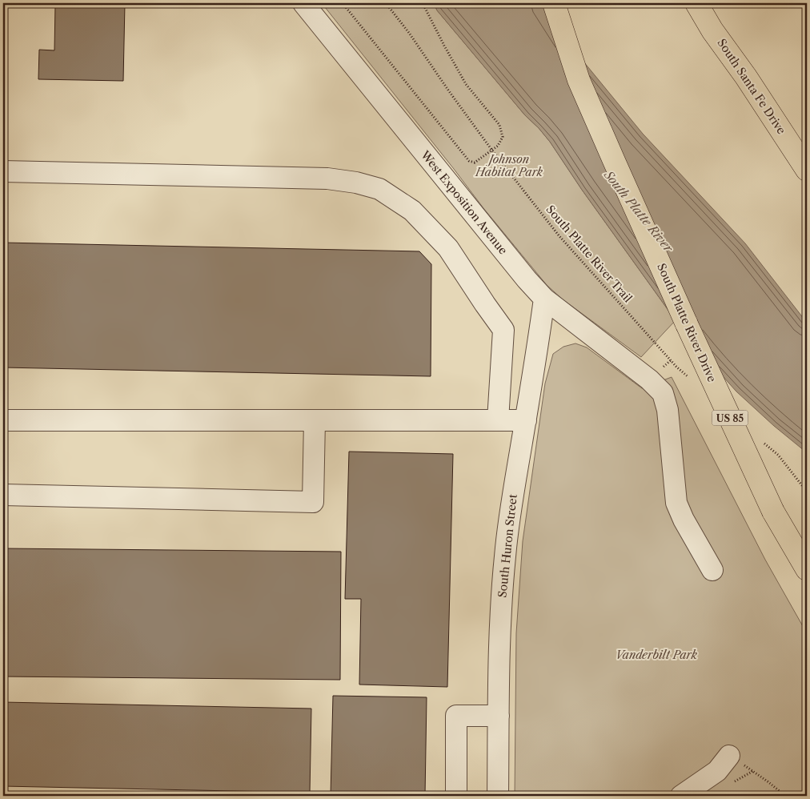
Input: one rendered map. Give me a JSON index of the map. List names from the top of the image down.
{
  "streets": {
    "main road": ["South Santa Fe Drive", "South Platte River Drive", "US 85"],
    "street": ["West Exposition Avenue", "South Huron Street"],
    "path": ["South Platte River Trail"]
  },
  "crossings": [
    ["West Exposition Avenue", "South Huron Street"]
  ],
  "water": ["South Platte River"],
  "parks": ["Johnson Habitat Park", "Vanderbilt Park"]
}
